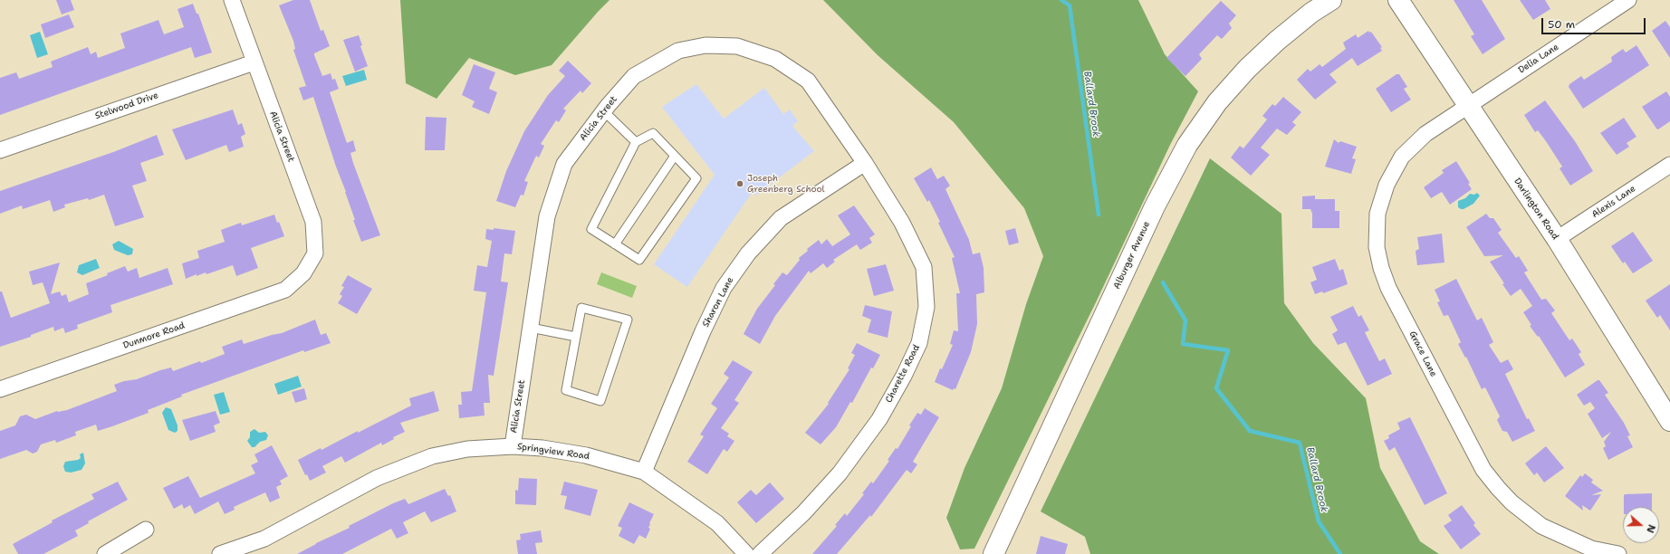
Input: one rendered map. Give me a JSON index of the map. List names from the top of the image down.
{
  "streets": {
    "street": [
      "Delia Lane",
      "Stelwood Drive",
      "Alicia Street",
      "Alexis Lane",
      "Darlington Road",
      "Alburger Avenue",
      "Sharon Lane",
      "Dunmore Road",
      "Grace Lane",
      "Charette Road",
      "Springview Road"
    ]
  },
  "crossings": [
    ["Delia Lane", "Darlington Road"],
    ["Delia Lane", "Grace Lane"],
    ["Stelwood Drive", "Alicia Street"],
    ["Alicia Street", "Sharon Lane"],
    ["Alicia Street", "Dunmore Road"],
    ["Alicia Street", "Charette Road"],
    ["Alicia Street", "Springview Road"],
    ["Alexis Lane", "Darlington Road"],
    ["Darlington Road", "Grace Lane"],
    ["Sharon Lane", "Charette Road"],
    ["Sharon Lane", "Springview Road"]
  ],
  "water": ["Ballard Brook"],
  "places": ["Joseph Greenberg School"],
  "scale_bar": "50 m",
  "north": "right"
}
